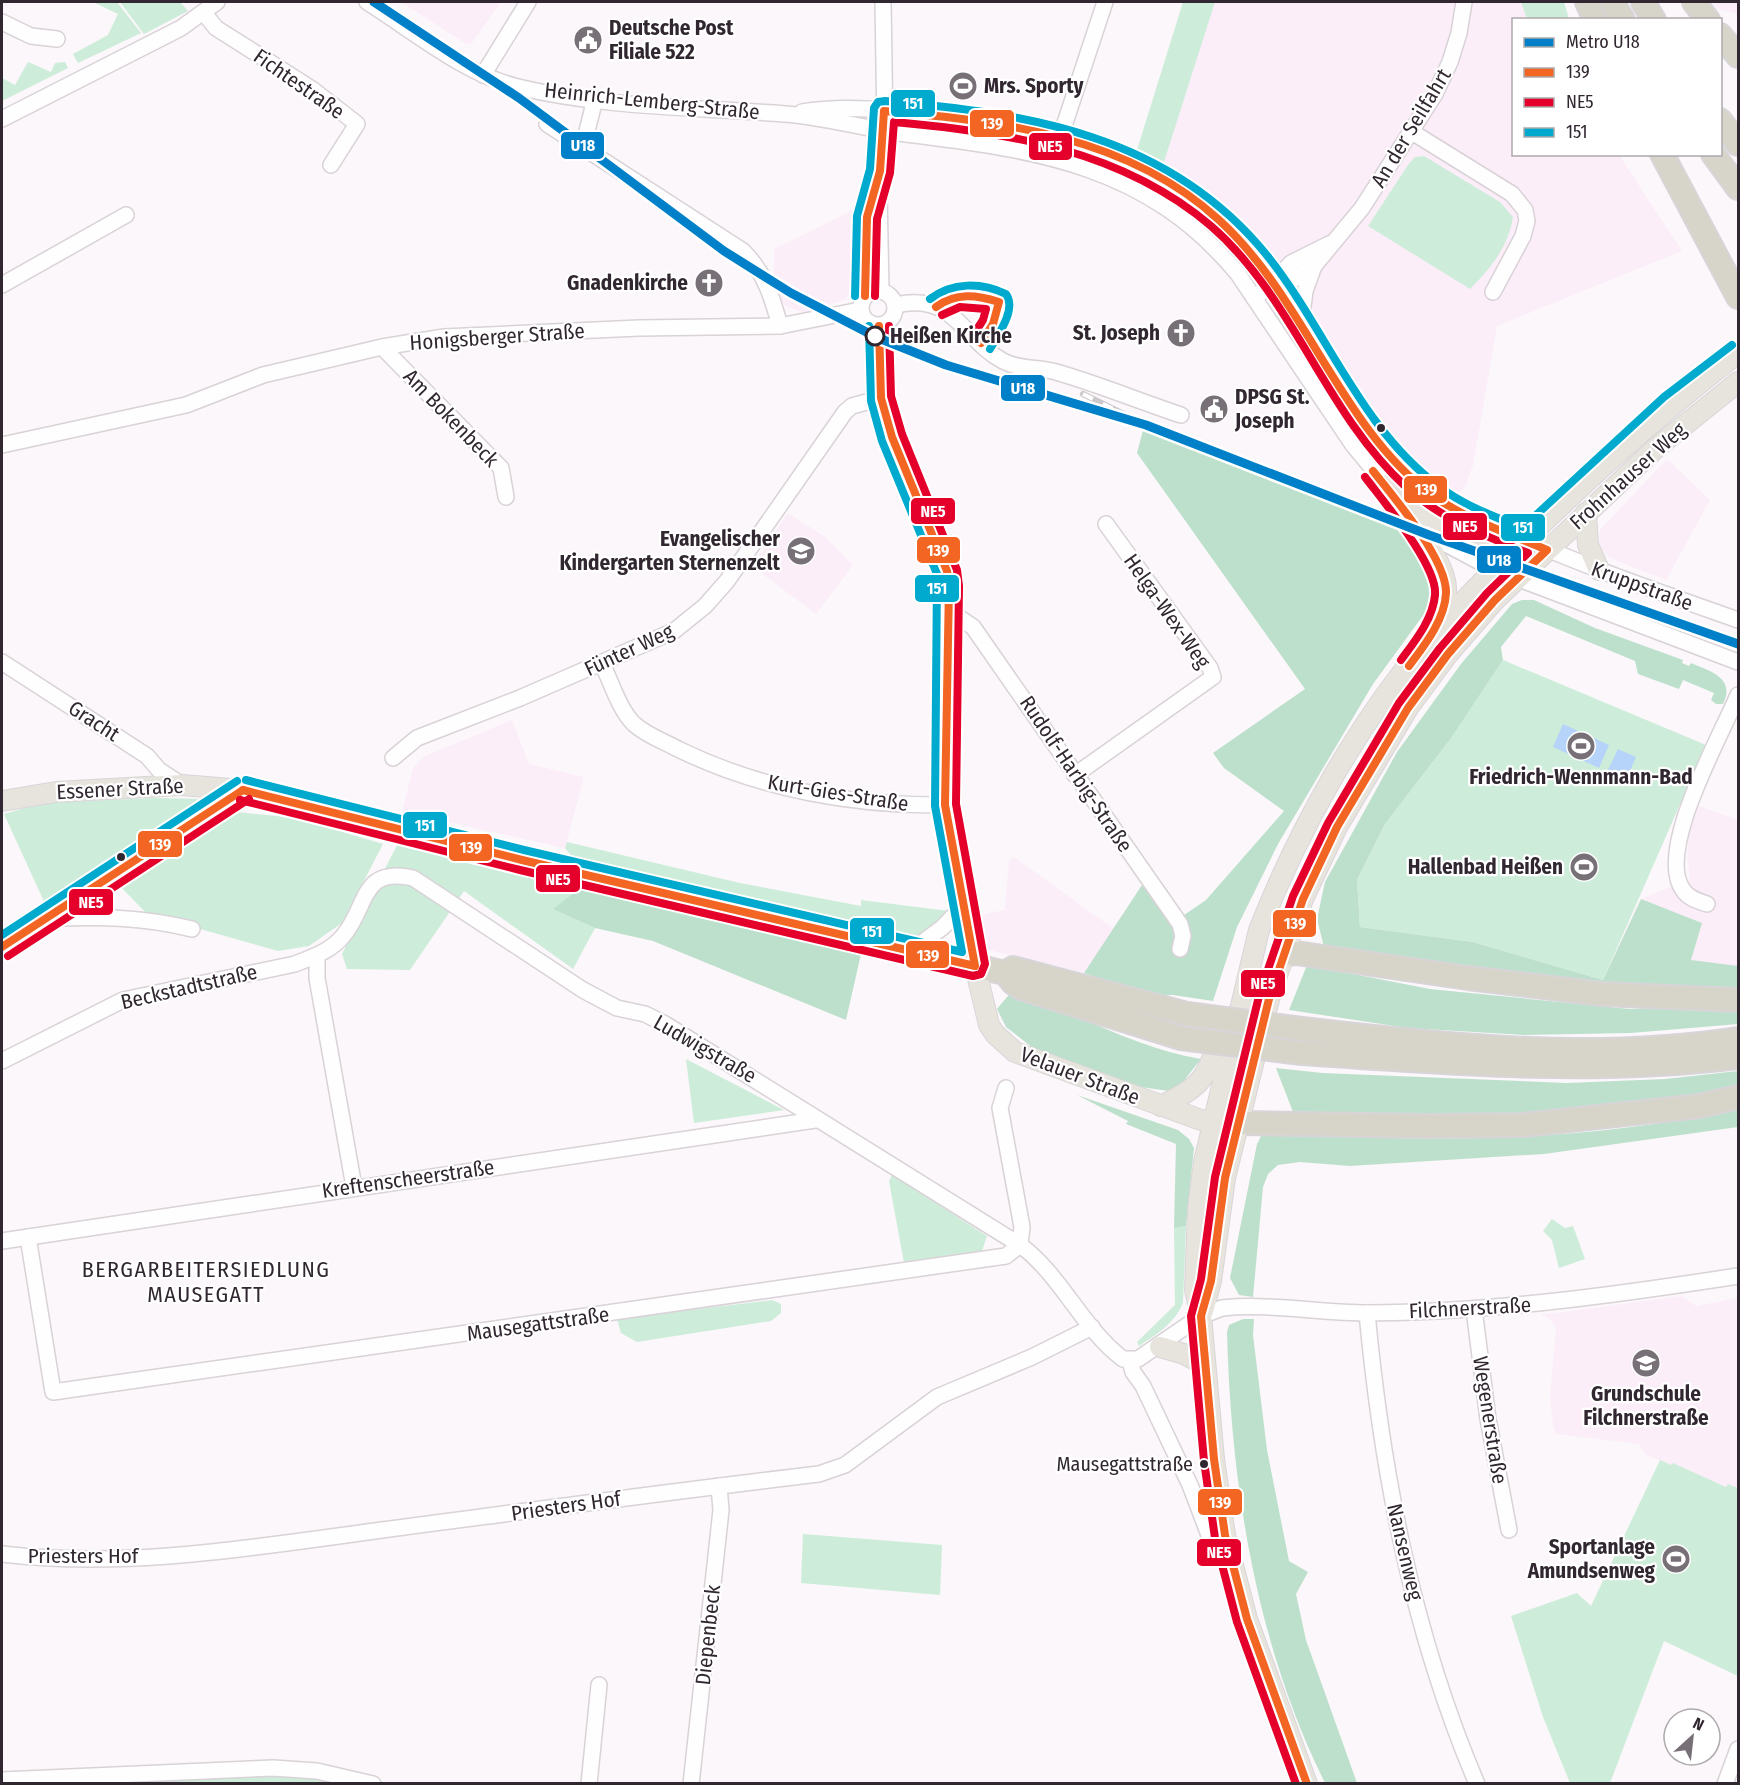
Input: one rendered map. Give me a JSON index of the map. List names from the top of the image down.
{
  "streets": {
    "main road": ["Frohnhauser Weg", "Essener Straße", "Velauer Straße"],
    "street": [
      "Fichtestraße",
      "Heinrich-Lemberg-Straße",
      "An der Seilfahrt",
      "Honigsberger Straße",
      "Am Bokenbeck",
      "Kruppstraße",
      "Helga-Wex-Weg",
      "Fünter Weg",
      "Gracht",
      "Rudolf-Harbig-Straße",
      "Kurt-Gies-Straße",
      "Beckstadtstraße",
      "Ludwigstraße",
      "Kreftenscheerstraße",
      "Filchnerstraße",
      "Mausegattstraße",
      "Wegenerstraße",
      "Priesters Hof",
      "Nansenweg",
      "Diepenbeck"
    ]
  },
  "crossings": [
    ["Heinrich-Lemberg-Straße", "An der Seilfahrt"],
    ["Heinrich-Lemberg-Straße", "Frohnhauser Weg"],
    ["Heinrich-Lemberg-Straße", "Kruppstraße"],
    ["Honigsberger Straße", "Am Bokenbeck"],
    ["Frohnhauser Weg", "Kruppstraße"],
    ["Frohnhauser Weg", "Velauer Straße"],
    ["Frohnhauser Weg", "Filchnerstraße"],
    ["Helga-Wex-Weg", "Rudolf-Harbig-Straße"],
    ["Fünter Weg", "Kurt-Gies-Straße"],
    ["Gracht", "Essener Straße"],
    ["Essener Straße", "Velauer Straße"],
    ["Beckstadtstraße", "Ludwigstraße"],
    ["Ludwigstraße", "Velauer Straße"],
    ["Ludwigstraße", "Kreftenscheerstraße"],
    ["Ludwigstraße", "Mausegattstraße"],
    ["Velauer Straße", "Mausegattstraße"],
    ["Kreftenscheerstraße", "Mausegattstraße"],
    ["Filchnerstraße", "Wegenerstraße"],
    ["Filchnerstraße", "Nansenweg"],
    ["Priesters Hof", "Diepenbeck"]
  ],
  "districts": ["BERGARBEITERSIEDLUNG MAUSEGATT"],
  "places": {
    "public building": ["Deutsche Post Filiale 522", "DPSG St. Joseph"],
    "sports": [
      "Mrs. Sporty",
      "Friedrich-Wennmann-Bad",
      "Hallenbad Heißen",
      "Sportanlage Amundsenweg"
    ],
    "church": ["Gnadenkirche", "St. Joseph"],
    "other": ["Heißen Kirche", "Mausegattstraße"],
    "school or university": ["Evangelischer Kindergarten Sternenzelt", "Grundschule Filchnerstraße"]
  },
  "lines": [
    "metro line U18",
    "transit line 151",
    "transit line 139",
    "transit line NE5"
  ],
  "legend": [
    "Metro U18",
    "139",
    "NE5",
    "151"
  ],
  "north": "top right"
}
